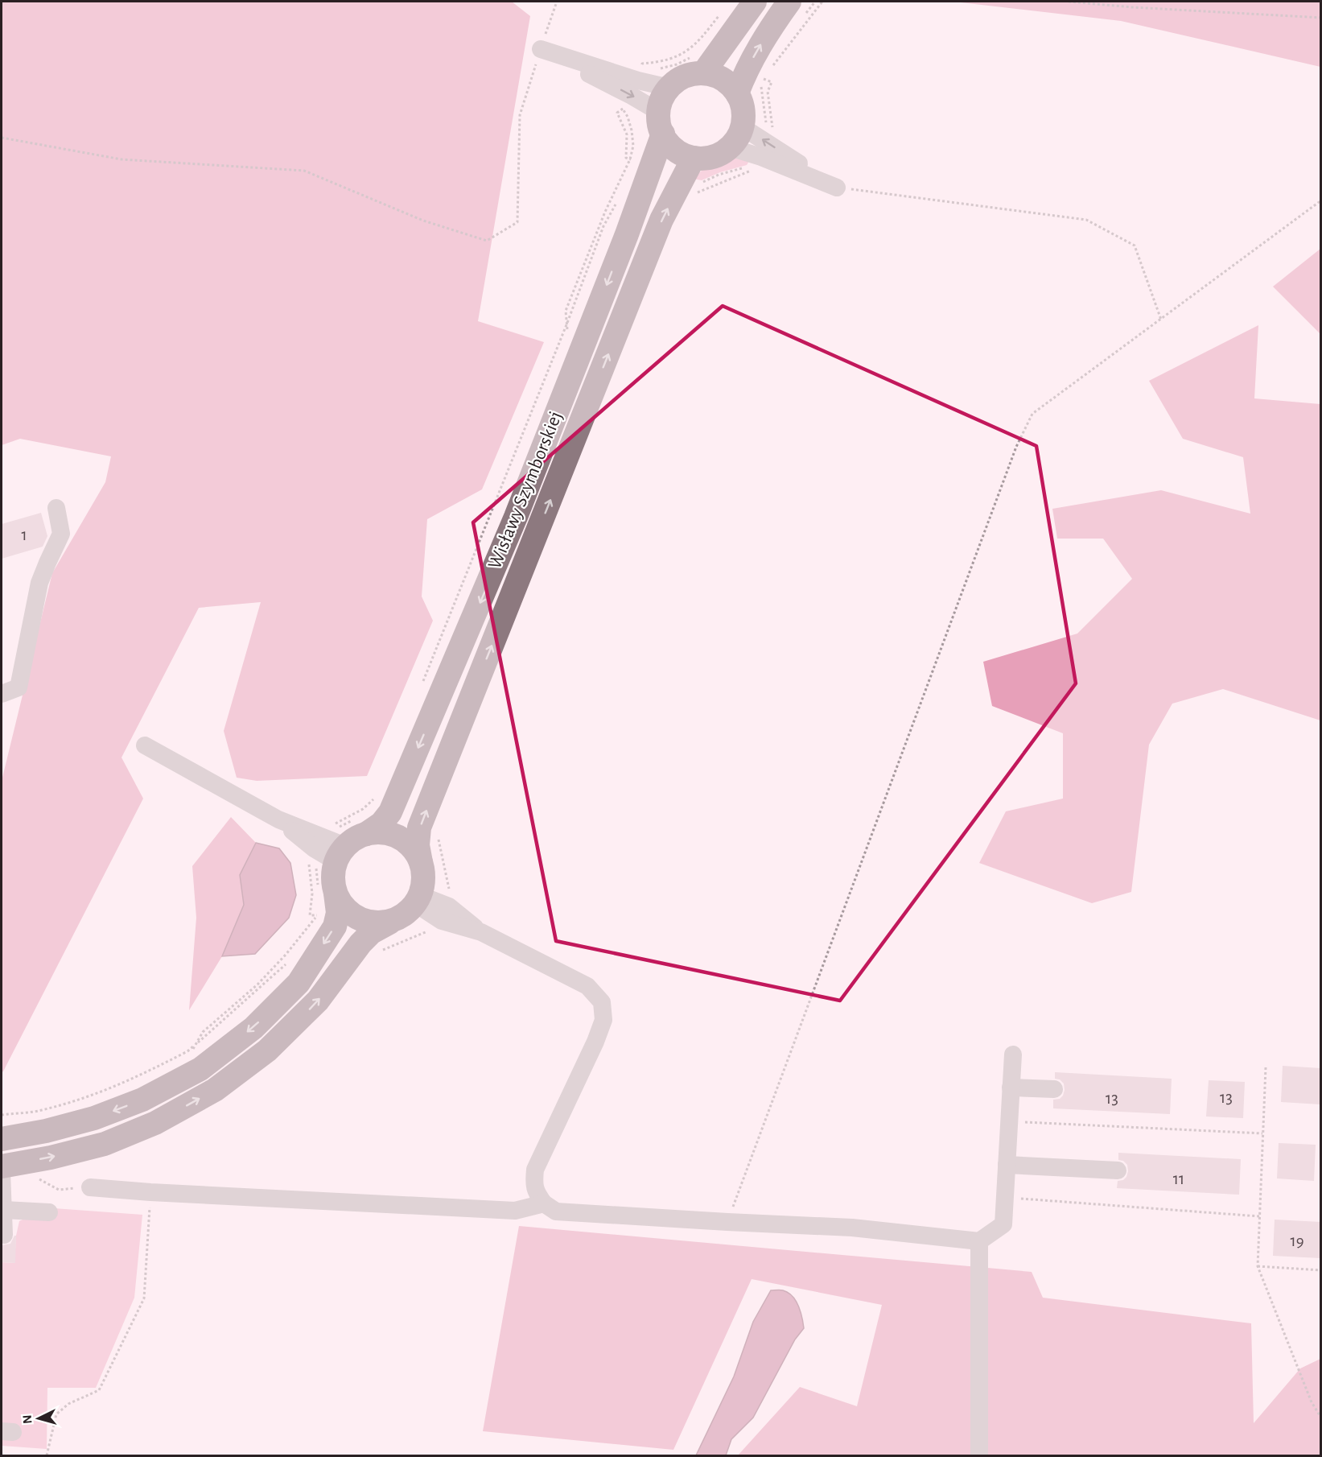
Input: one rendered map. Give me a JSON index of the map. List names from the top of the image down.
{
  "streets": {
    "main road": ["Wisławy Szymborskiej"]
  },
  "house_numbers": [
    "1",
    "13",
    "13",
    "11",
    "19"
  ],
  "north": "left"
}
